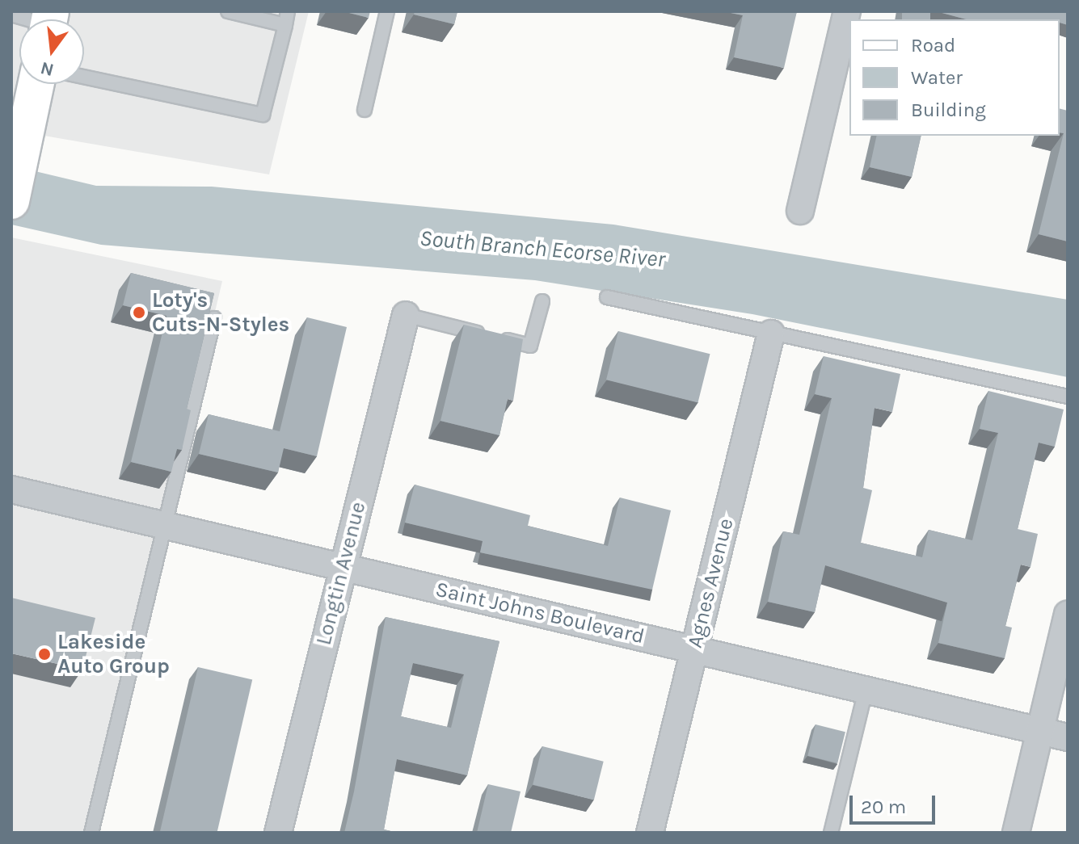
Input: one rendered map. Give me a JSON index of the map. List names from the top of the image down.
{
  "streets": {
    "street": ["Longtin Avenue", "Agnes Avenue", "Saint Johns Boulevard"]
  },
  "crossings": [
    ["Longtin Avenue", "Saint Johns Boulevard"],
    ["Agnes Avenue", "Saint Johns Boulevard"]
  ],
  "water": ["South Branch Ecorse River"],
  "places": ["Loty's Cuts-N-Styles", "Lakeside Auto Group"],
  "legend": ["Road", "Water", "Building"],
  "scale_bar": "20 m",
  "north": "bottom"
}
